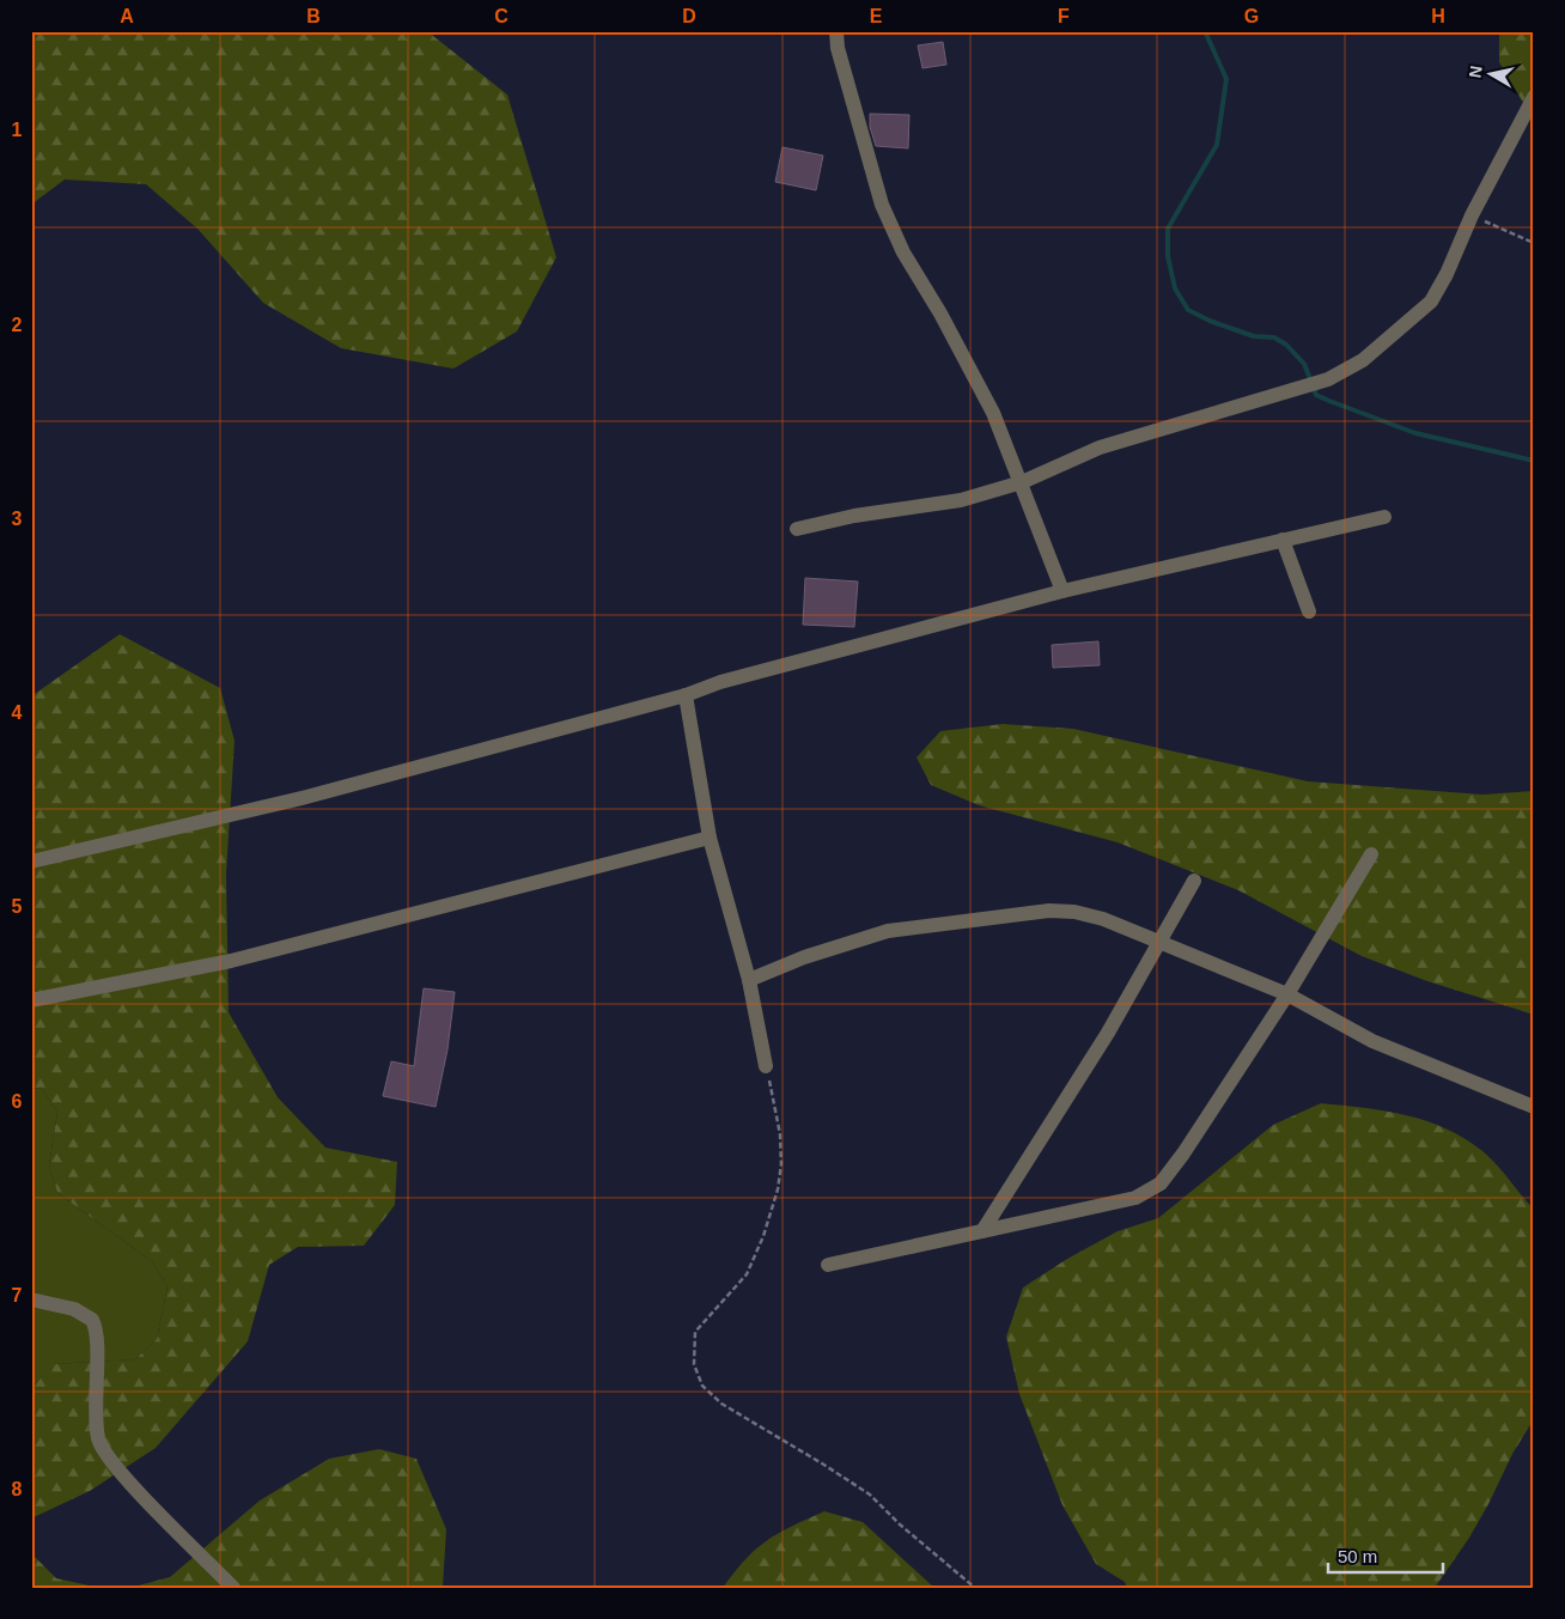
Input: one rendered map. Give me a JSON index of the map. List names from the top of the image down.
{
  "scale_bar": "50 m",
  "north": "left",
  "grid": {
    "columns": [
      "A",
      "B",
      "C",
      "D",
      "E",
      "F",
      "G",
      "H"
    ],
    "rows": [
      "1",
      "2",
      "3",
      "4",
      "5",
      "6",
      "7",
      "8"
    ]
  }
}
